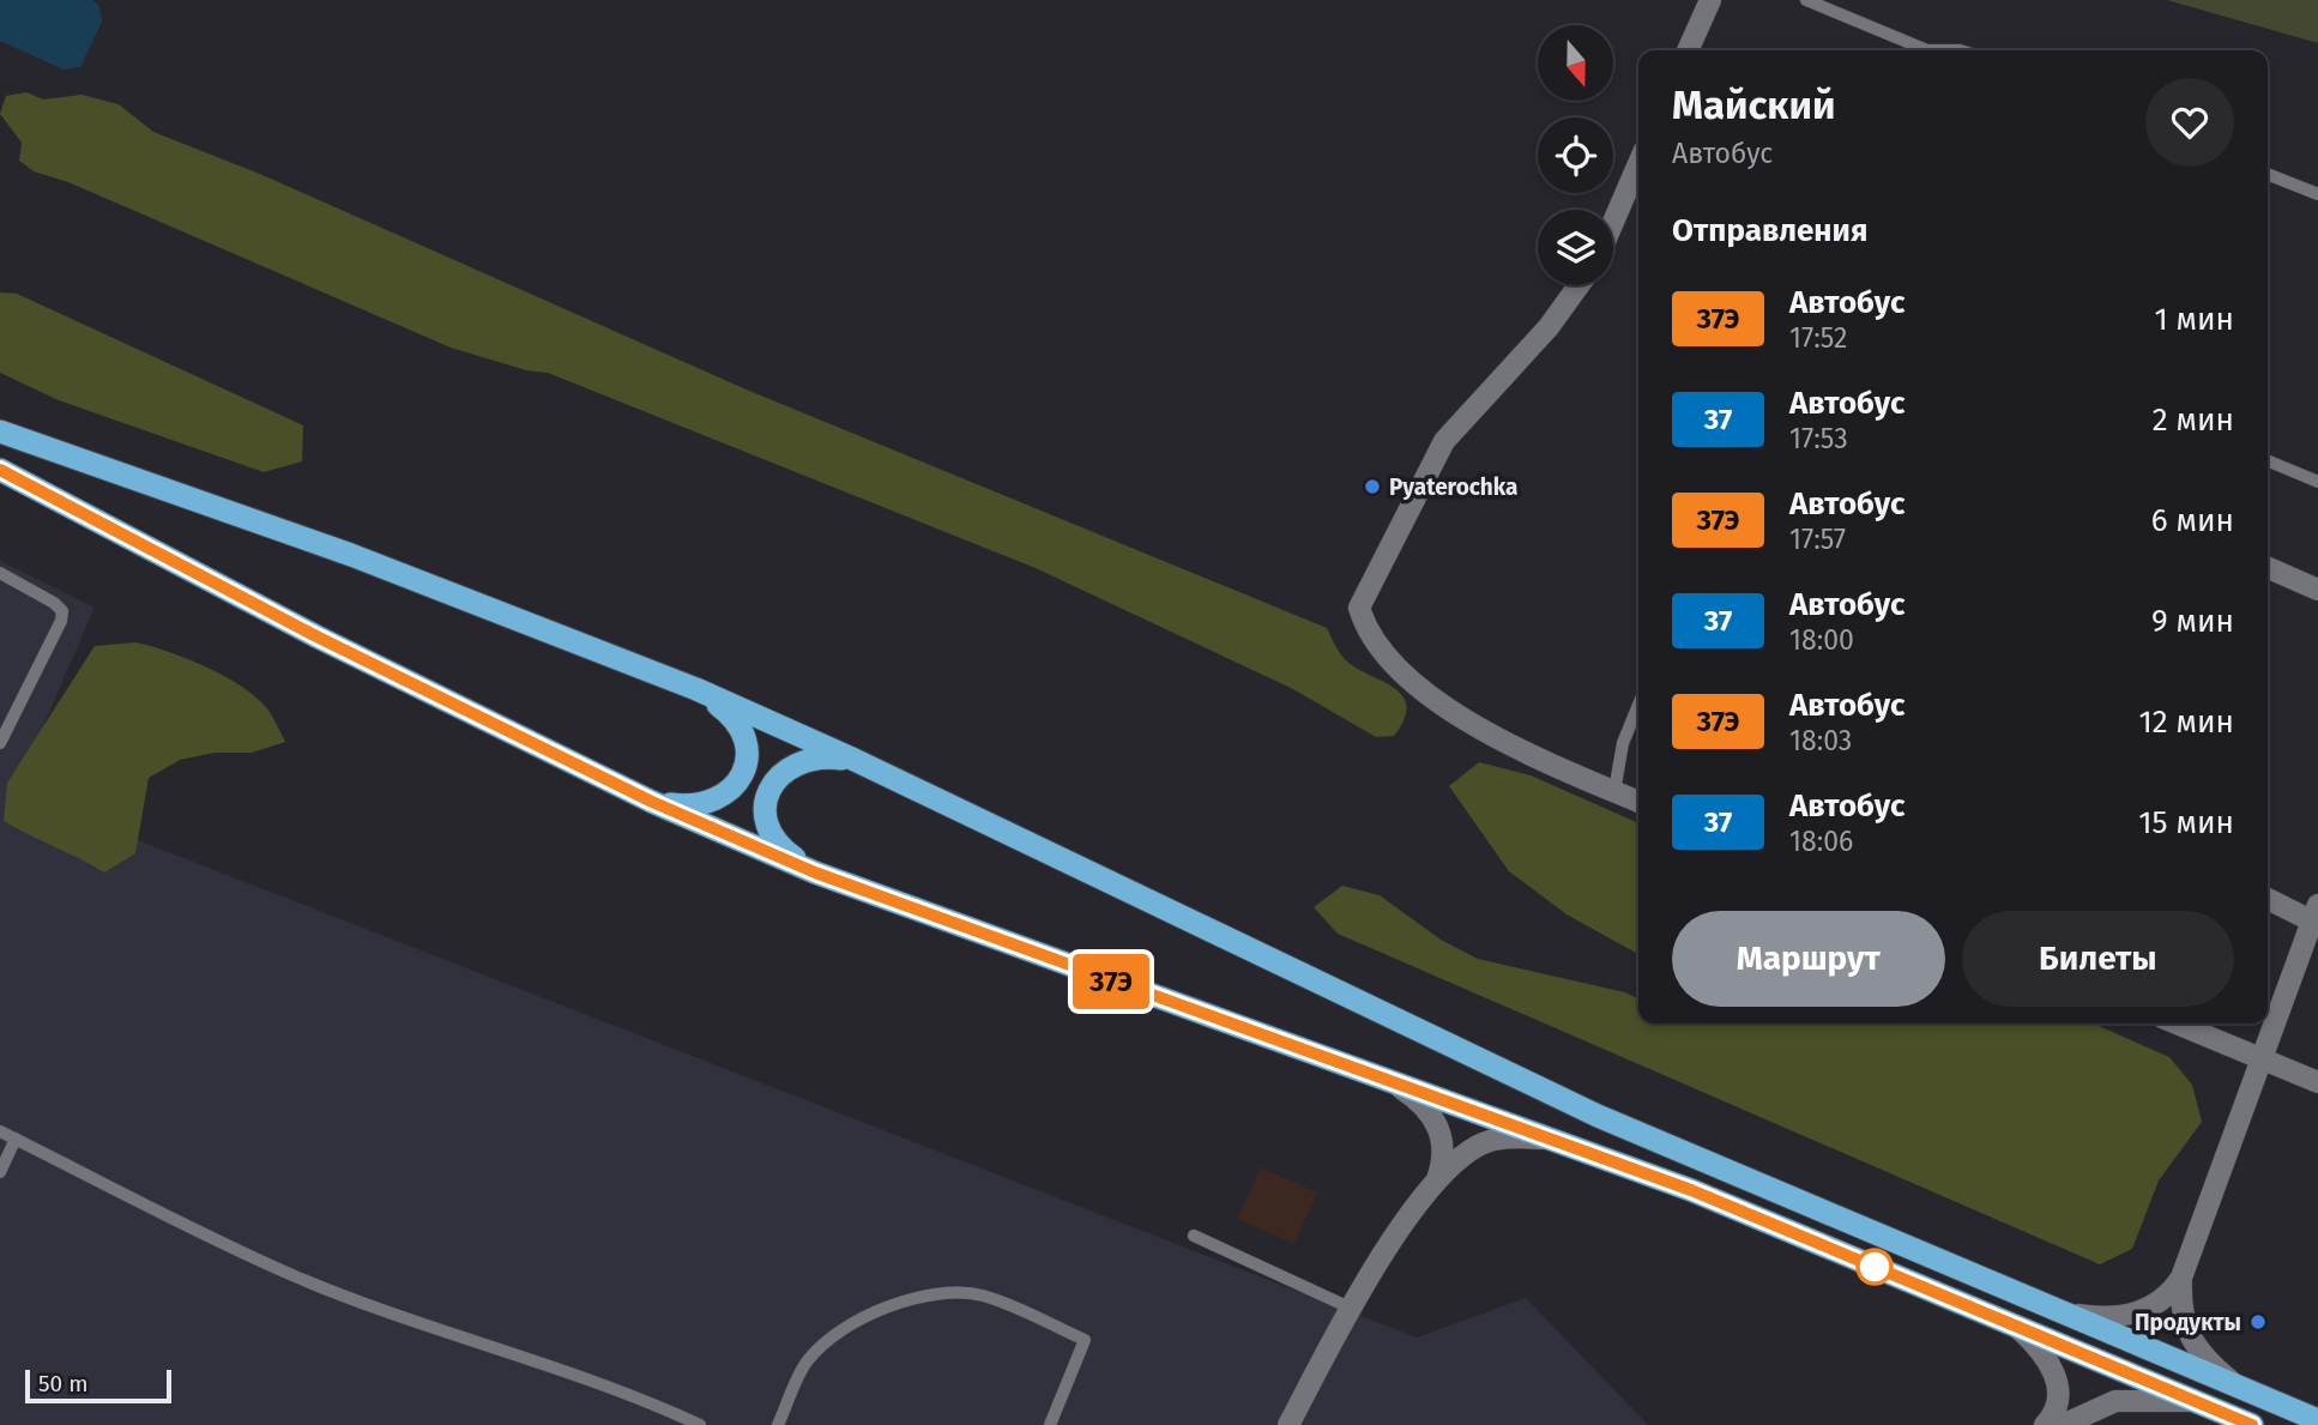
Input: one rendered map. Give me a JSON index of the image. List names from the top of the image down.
{
  "places": ["Pyaterochka", "Продукты"],
  "lines": ["bus line 37Э"],
  "scale_bar": "50 m",
  "north": "bottom",
  "page": {
    "on_map": "37Э",
    "heading": [
      ["Майский", "Автобус"],
      "Отправления"
    ],
    "list": [
      {
        "mark": "37Э",
        "name": "Автобус",
        "note": "17:52",
        "value": "1 мин"
      },
      {
        "mark": "37",
        "name": "Автобус",
        "note": "17:53",
        "value": "2 мин"
      },
      {
        "mark": "37Э",
        "name": "Автобус",
        "note": "17:57",
        "value": "6 мин"
      },
      {
        "mark": "37",
        "name": "Автобус",
        "note": "18:00",
        "value": "9 мин"
      },
      {
        "mark": "37Э",
        "name": "Автобус",
        "note": "18:03",
        "value": "12 мин"
      },
      {
        "mark": "37",
        "name": "Автобус",
        "note": "18:06",
        "value": "15 мин"
      }
    ],
    "buttons": ["Маршрут", "Билеты"],
    "scale": "50 m"
  }
}
